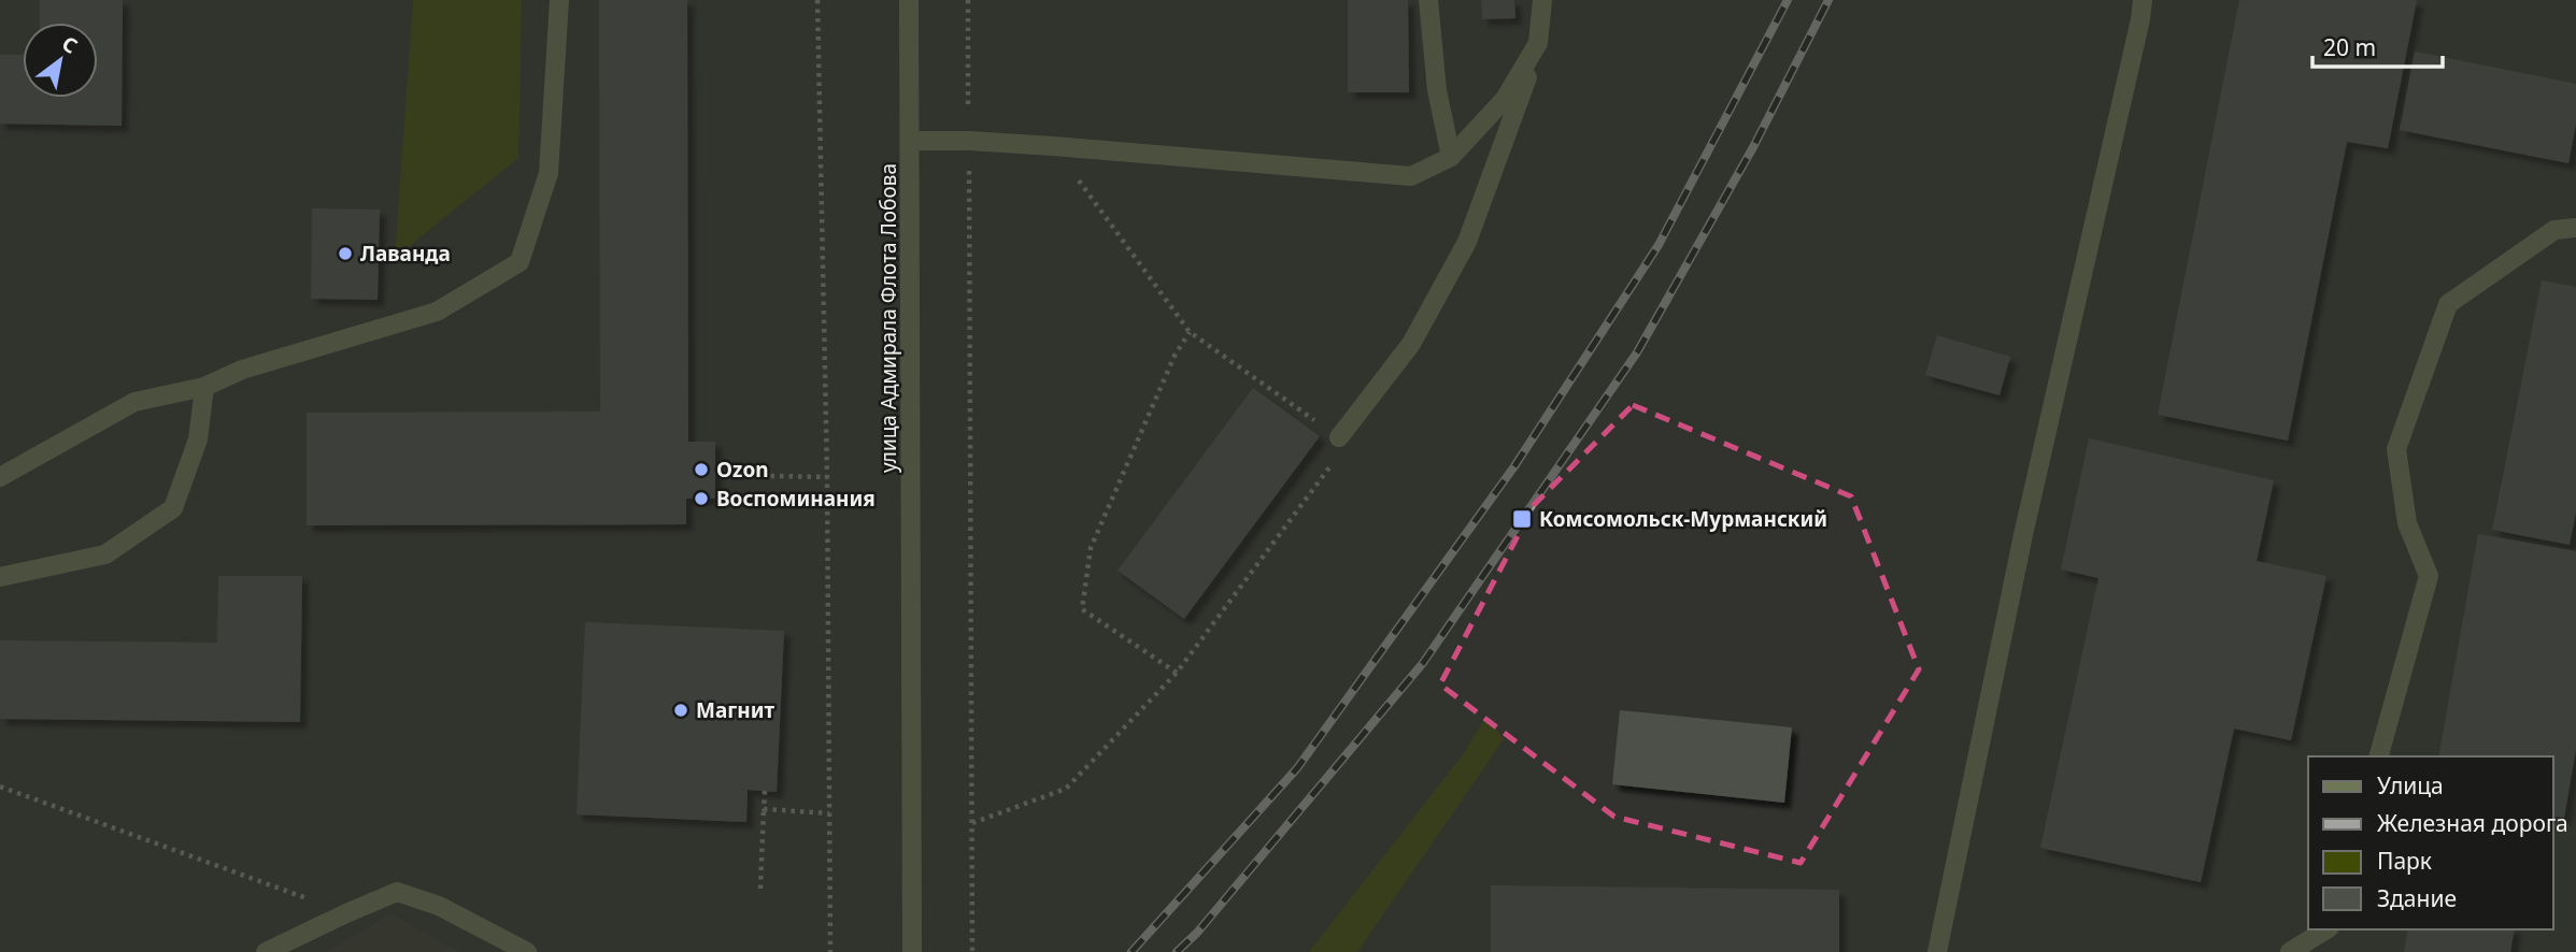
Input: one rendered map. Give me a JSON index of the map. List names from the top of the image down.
{
  "streets": {
    "street": ["улица Адмирала Флота Лобова"]
  },
  "places": {
    "other": [
      "Лаванда",
      "Ozon",
      "Воспоминания",
      "Магнит"
    ],
    "transit": ["Комсомольск-Мурманский"]
  },
  "legend": [
    "Улица",
    "Железная дорога",
    "Парк",
    "Здание"
  ],
  "scale_bar": "20 m",
  "north": "top right"
}
